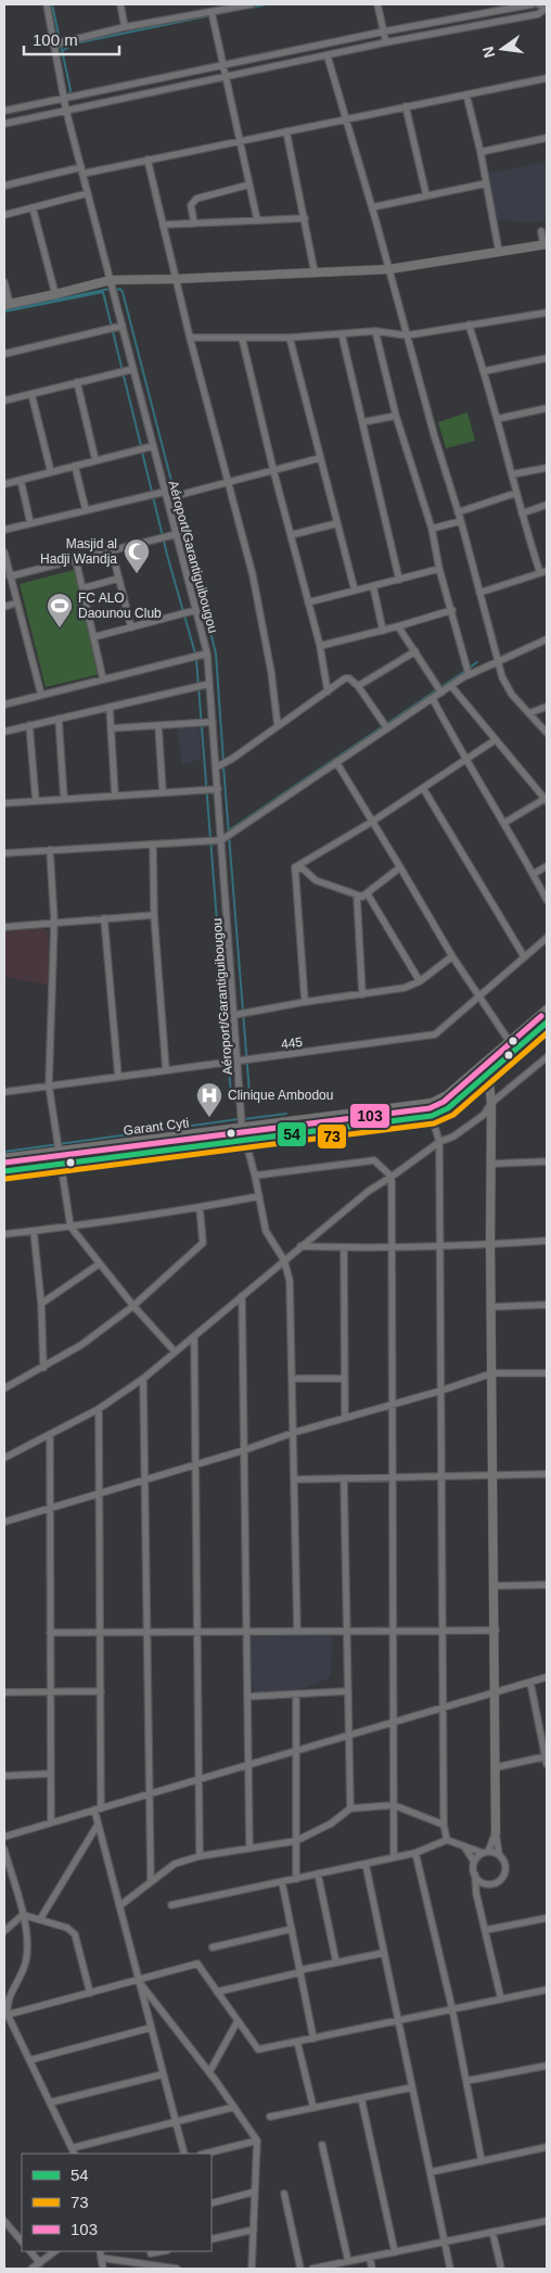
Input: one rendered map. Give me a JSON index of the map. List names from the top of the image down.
{
  "streets": {
    "street": ["Aéroport/Garantiguibougou", "445", "Garant Cyti"]
  },
  "crossings": [
    ["Aéroport/Garantiguibougou", "445"],
    ["Aéroport/Garantiguibougou", "Garant Cyti"]
  ],
  "places": {
    "mosque": ["Masjid al Hadji Wandja"],
    "sports": ["FC ALO Daounou Club"],
    "hospital": ["Clinique Ambodou"]
  },
  "lines": ["transit line 103", "transit line 54", "transit line 73"],
  "legend": ["54", "73", "103"],
  "scale_bar": "100 m",
  "north": "left"
}
